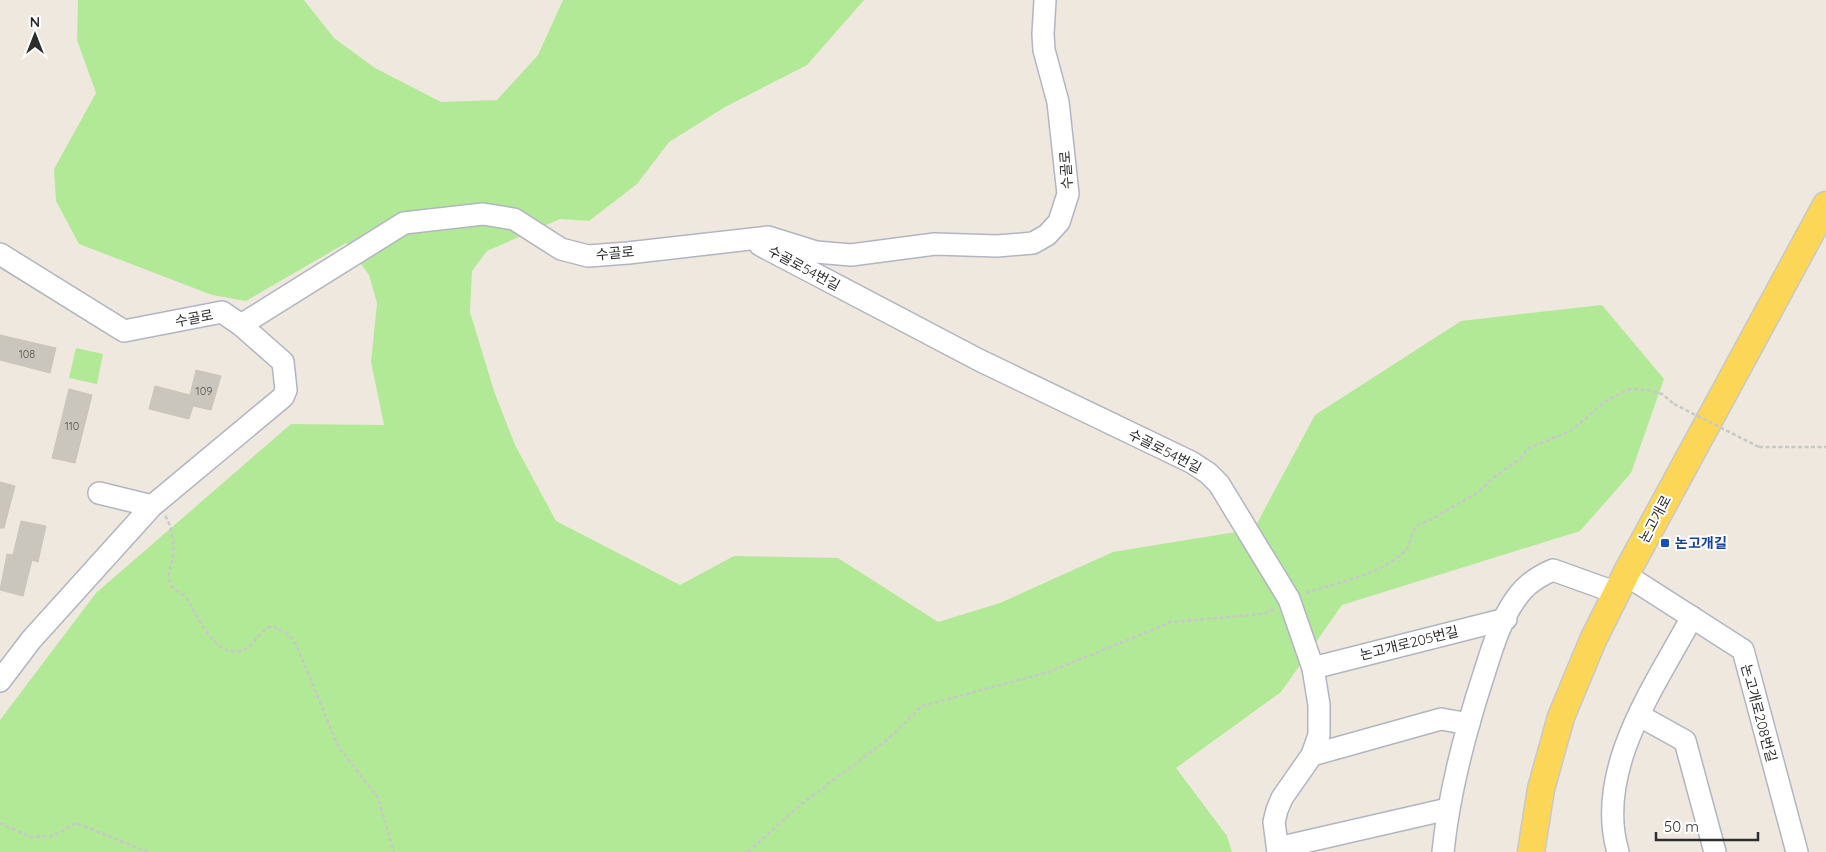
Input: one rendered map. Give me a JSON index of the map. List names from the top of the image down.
{
  "streets": {
    "main road": ["논고개로"],
    "street": [
      "수골로",
      "수골로54번길",
      "논고개로205번길",
      "논고개로208번길"
    ]
  },
  "crossings": [
    ["수골로", "수골로54번길"],
    ["수골로54번길", "논고개로205번길"],
    ["논고개로", "논고개로208번길"]
  ],
  "places": {
    "transit": ["논고개길"]
  },
  "house_numbers": ["108", "109", "110"],
  "scale_bar": "50 m",
  "north": "top"
}
